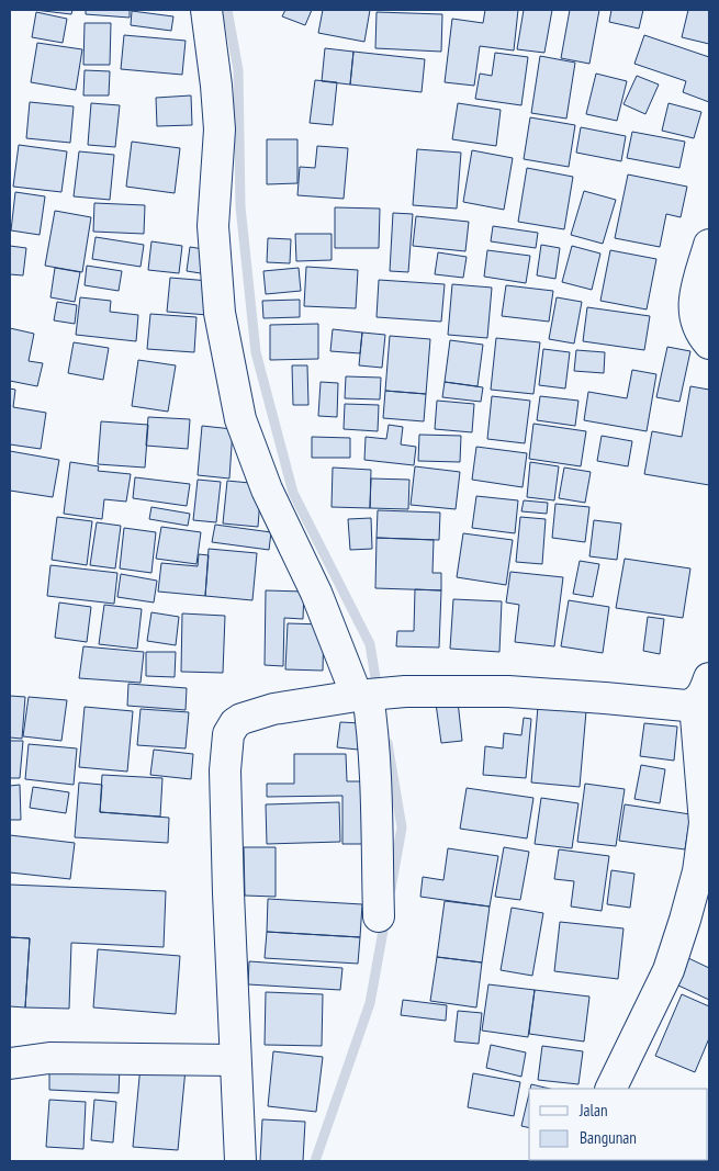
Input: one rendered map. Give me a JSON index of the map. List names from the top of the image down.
{
  "legend": ["Jalan", "Bangunan"]
}
